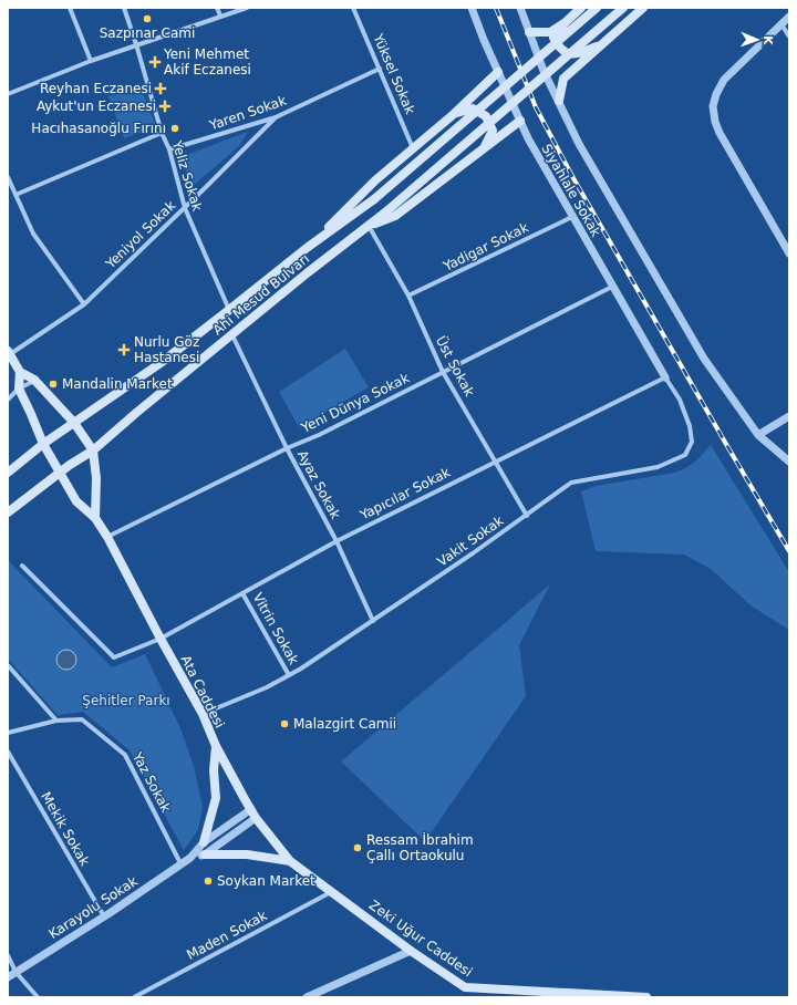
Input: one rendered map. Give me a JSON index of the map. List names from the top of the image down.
{
  "streets": {
    "main road": ["Ahi Mesud Bulvarı", "Ata Caddesi", "Zeki Uğur Caddesi"],
    "street": [
      "Yüksel Sokak",
      "Yaren Sokak",
      "Yeliz Sokak",
      "Siyahlale Sokak",
      "Yeniyol Sokak",
      "Yadigar Sokak",
      "Üst Sokak",
      "Yeni Dünya Sokak",
      "Ayaz Sokak",
      "Yapıcılar Sokak",
      "Vakit Sokak",
      "Vitrin Sokak",
      "Yaz Sokak",
      "Mekik Sokak",
      "Karayolu Sokak",
      "Maden Sokak"
    ]
  },
  "crossings": [
    ["Yüksel Sokak", "Yaren Sokak"],
    ["Yaren Sokak", "Yeliz Sokak"],
    ["Yaren Sokak", "Yeniyol Sokak"],
    ["Yeliz Sokak", "Yeniyol Sokak"],
    ["Yeliz Sokak", "Ahi Mesud Bulvarı"],
    ["Siyahlale Sokak", "Yadigar Sokak"],
    ["Siyahlale Sokak", "Yeni Dünya Sokak"],
    ["Siyahlale Sokak", "Yapıcılar Sokak"],
    ["Siyahlale Sokak", "Vakit Sokak"],
    ["Yadigar Sokak", "Üst Sokak"],
    ["Ahi Mesud Bulvarı", "Üst Sokak"],
    ["Ahi Mesud Bulvarı", "Ayaz Sokak"],
    ["Ahi Mesud Bulvarı", "Ata Caddesi"],
    ["Üst Sokak", "Yeni Dünya Sokak"],
    ["Üst Sokak", "Yapıcılar Sokak"],
    ["Üst Sokak", "Vakit Sokak"],
    ["Yeni Dünya Sokak", "Ayaz Sokak"],
    ["Yeni Dünya Sokak", "Ata Caddesi"],
    ["Ayaz Sokak", "Yapıcılar Sokak"],
    ["Ayaz Sokak", "Vakit Sokak"],
    ["Yapıcılar Sokak", "Vakit Sokak"],
    ["Yapıcılar Sokak", "Vitrin Sokak"],
    ["Yapıcılar Sokak", "Ata Caddesi"],
    ["Vakit Sokak", "Vitrin Sokak"],
    ["Vakit Sokak", "Ata Caddesi"],
    ["Ata Caddesi", "Karayolu Sokak"],
    ["Ata Caddesi", "Zeki Uğur Caddesi"],
    ["Yaz Sokak", "Karayolu Sokak"],
    ["Mekik Sokak", "Karayolu Sokak"],
    ["Maden Sokak", "Zeki Uğur Caddesi"]
  ],
  "parks": ["Şehitler Parkı"],
  "places": {
    "other": [
      "Sazpınar Cami",
      "Hacıhasanoğlu Fırını",
      "Mandalin Market",
      "Malazgirt Camii",
      "Ressam İbrahim Çallı Ortaokulu",
      "Soykan Market"
    ],
    "health": [
      "Yeni Mehmet Akif Eczanesi",
      "Reyhan Eczanesi",
      "Aykut'un Eczanesi",
      "Nurlu Göz Hastanesi"
    ]
  },
  "north": "right"
}
